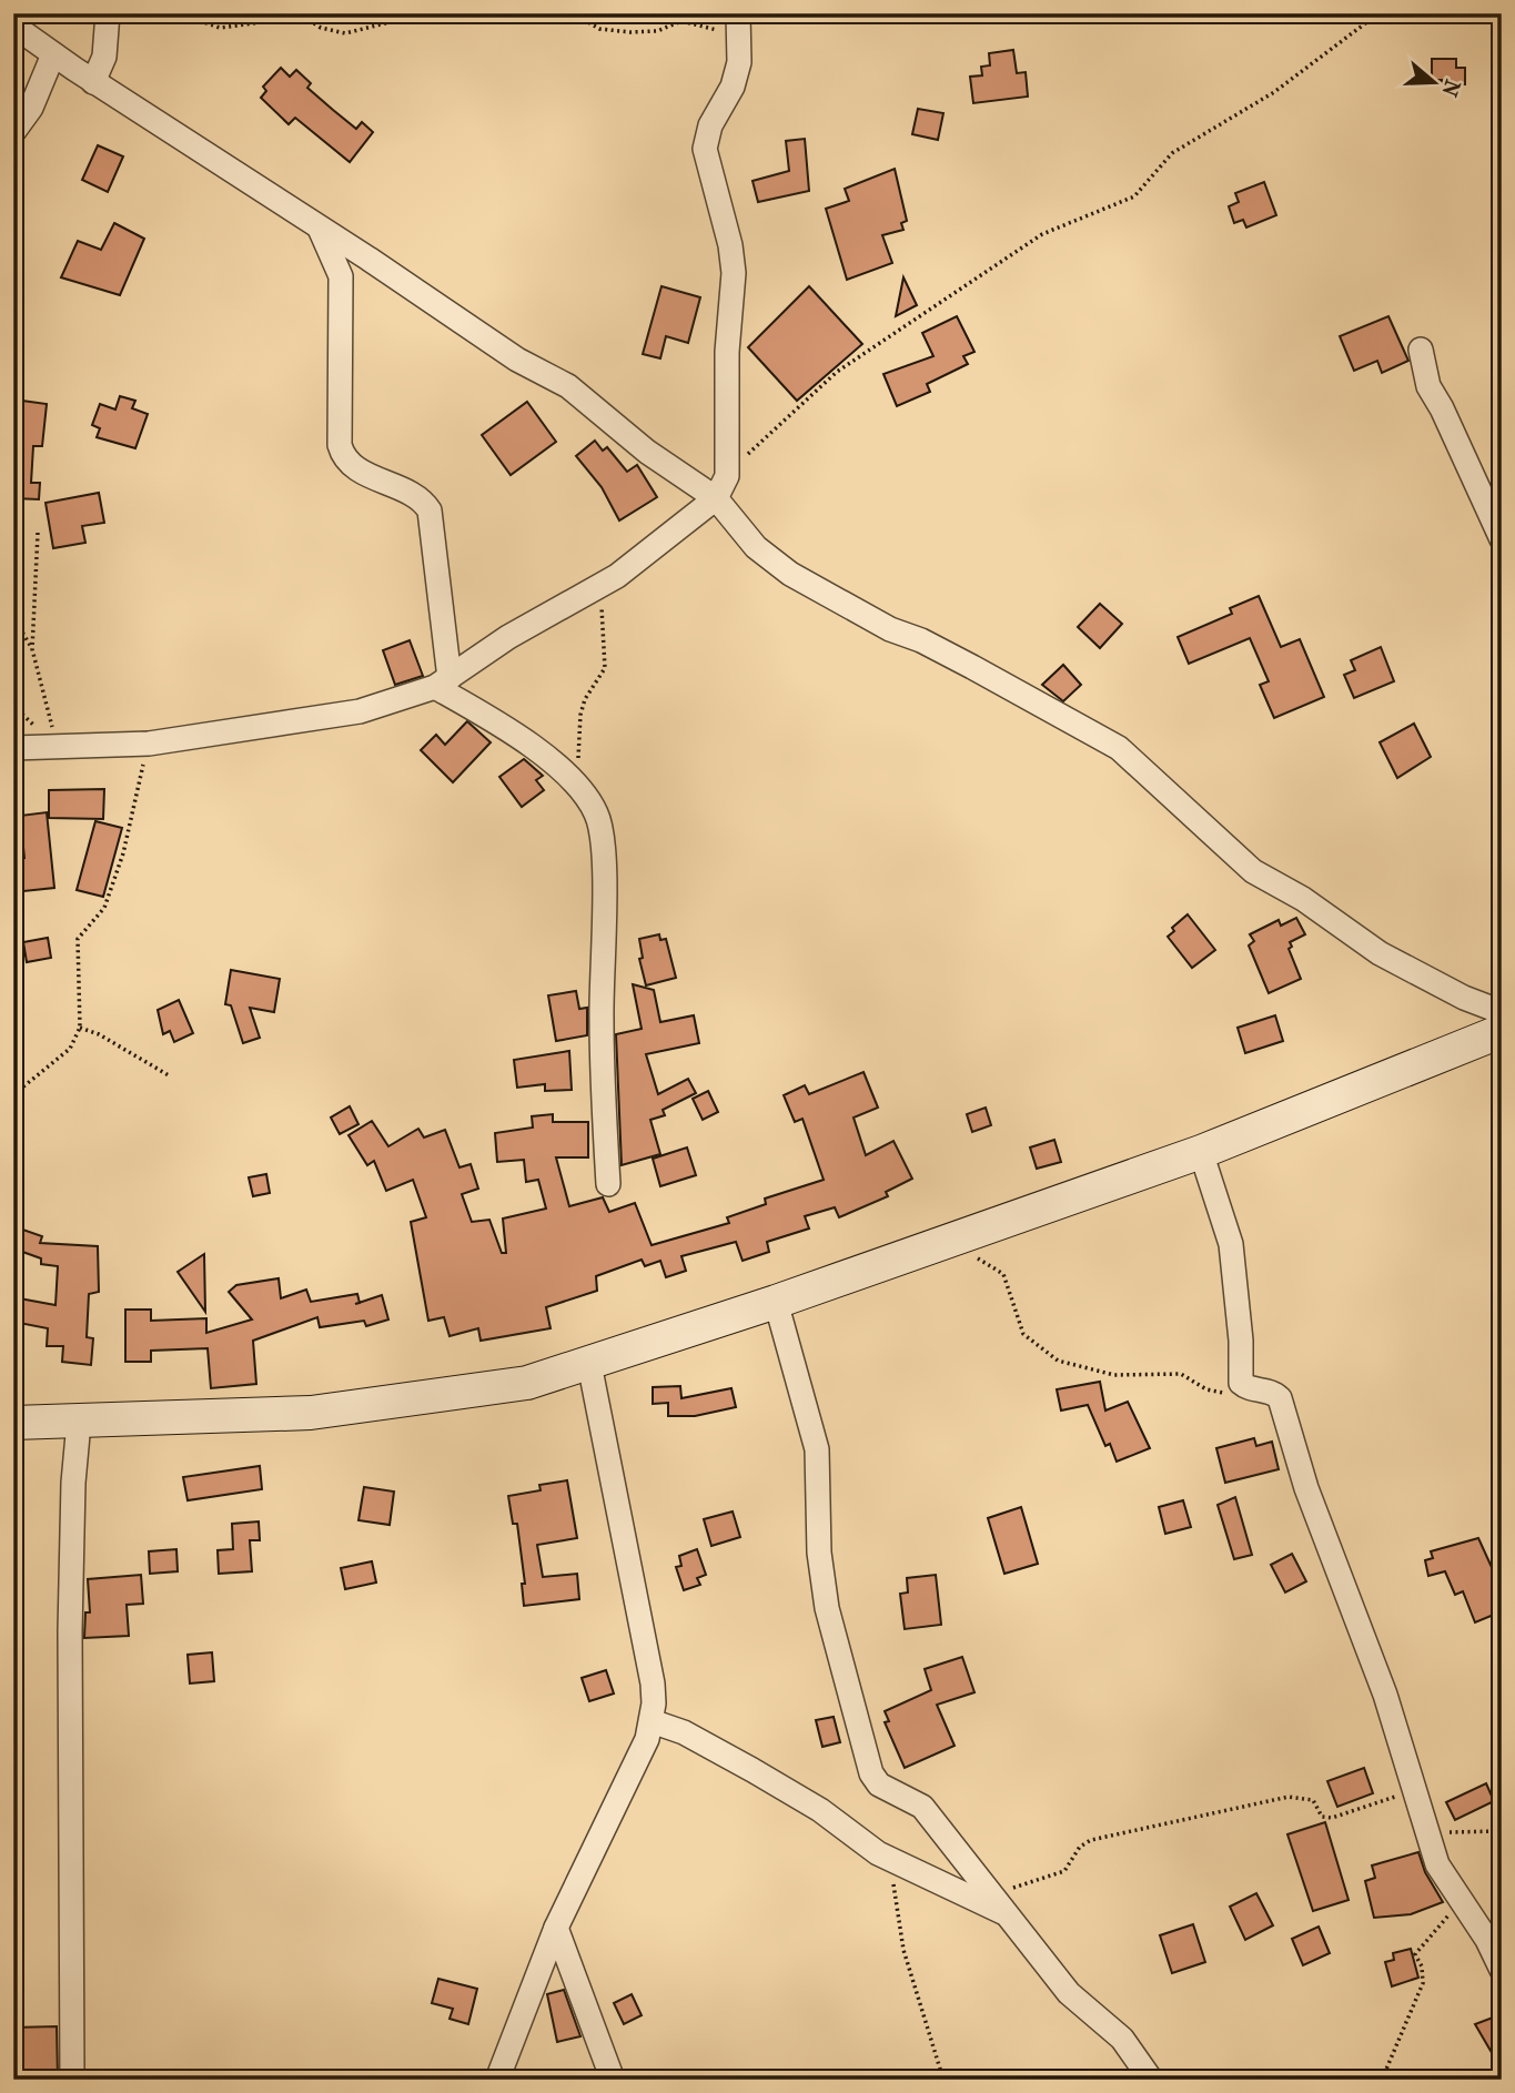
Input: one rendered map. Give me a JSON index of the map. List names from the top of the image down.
{
  "north": "right"
}
